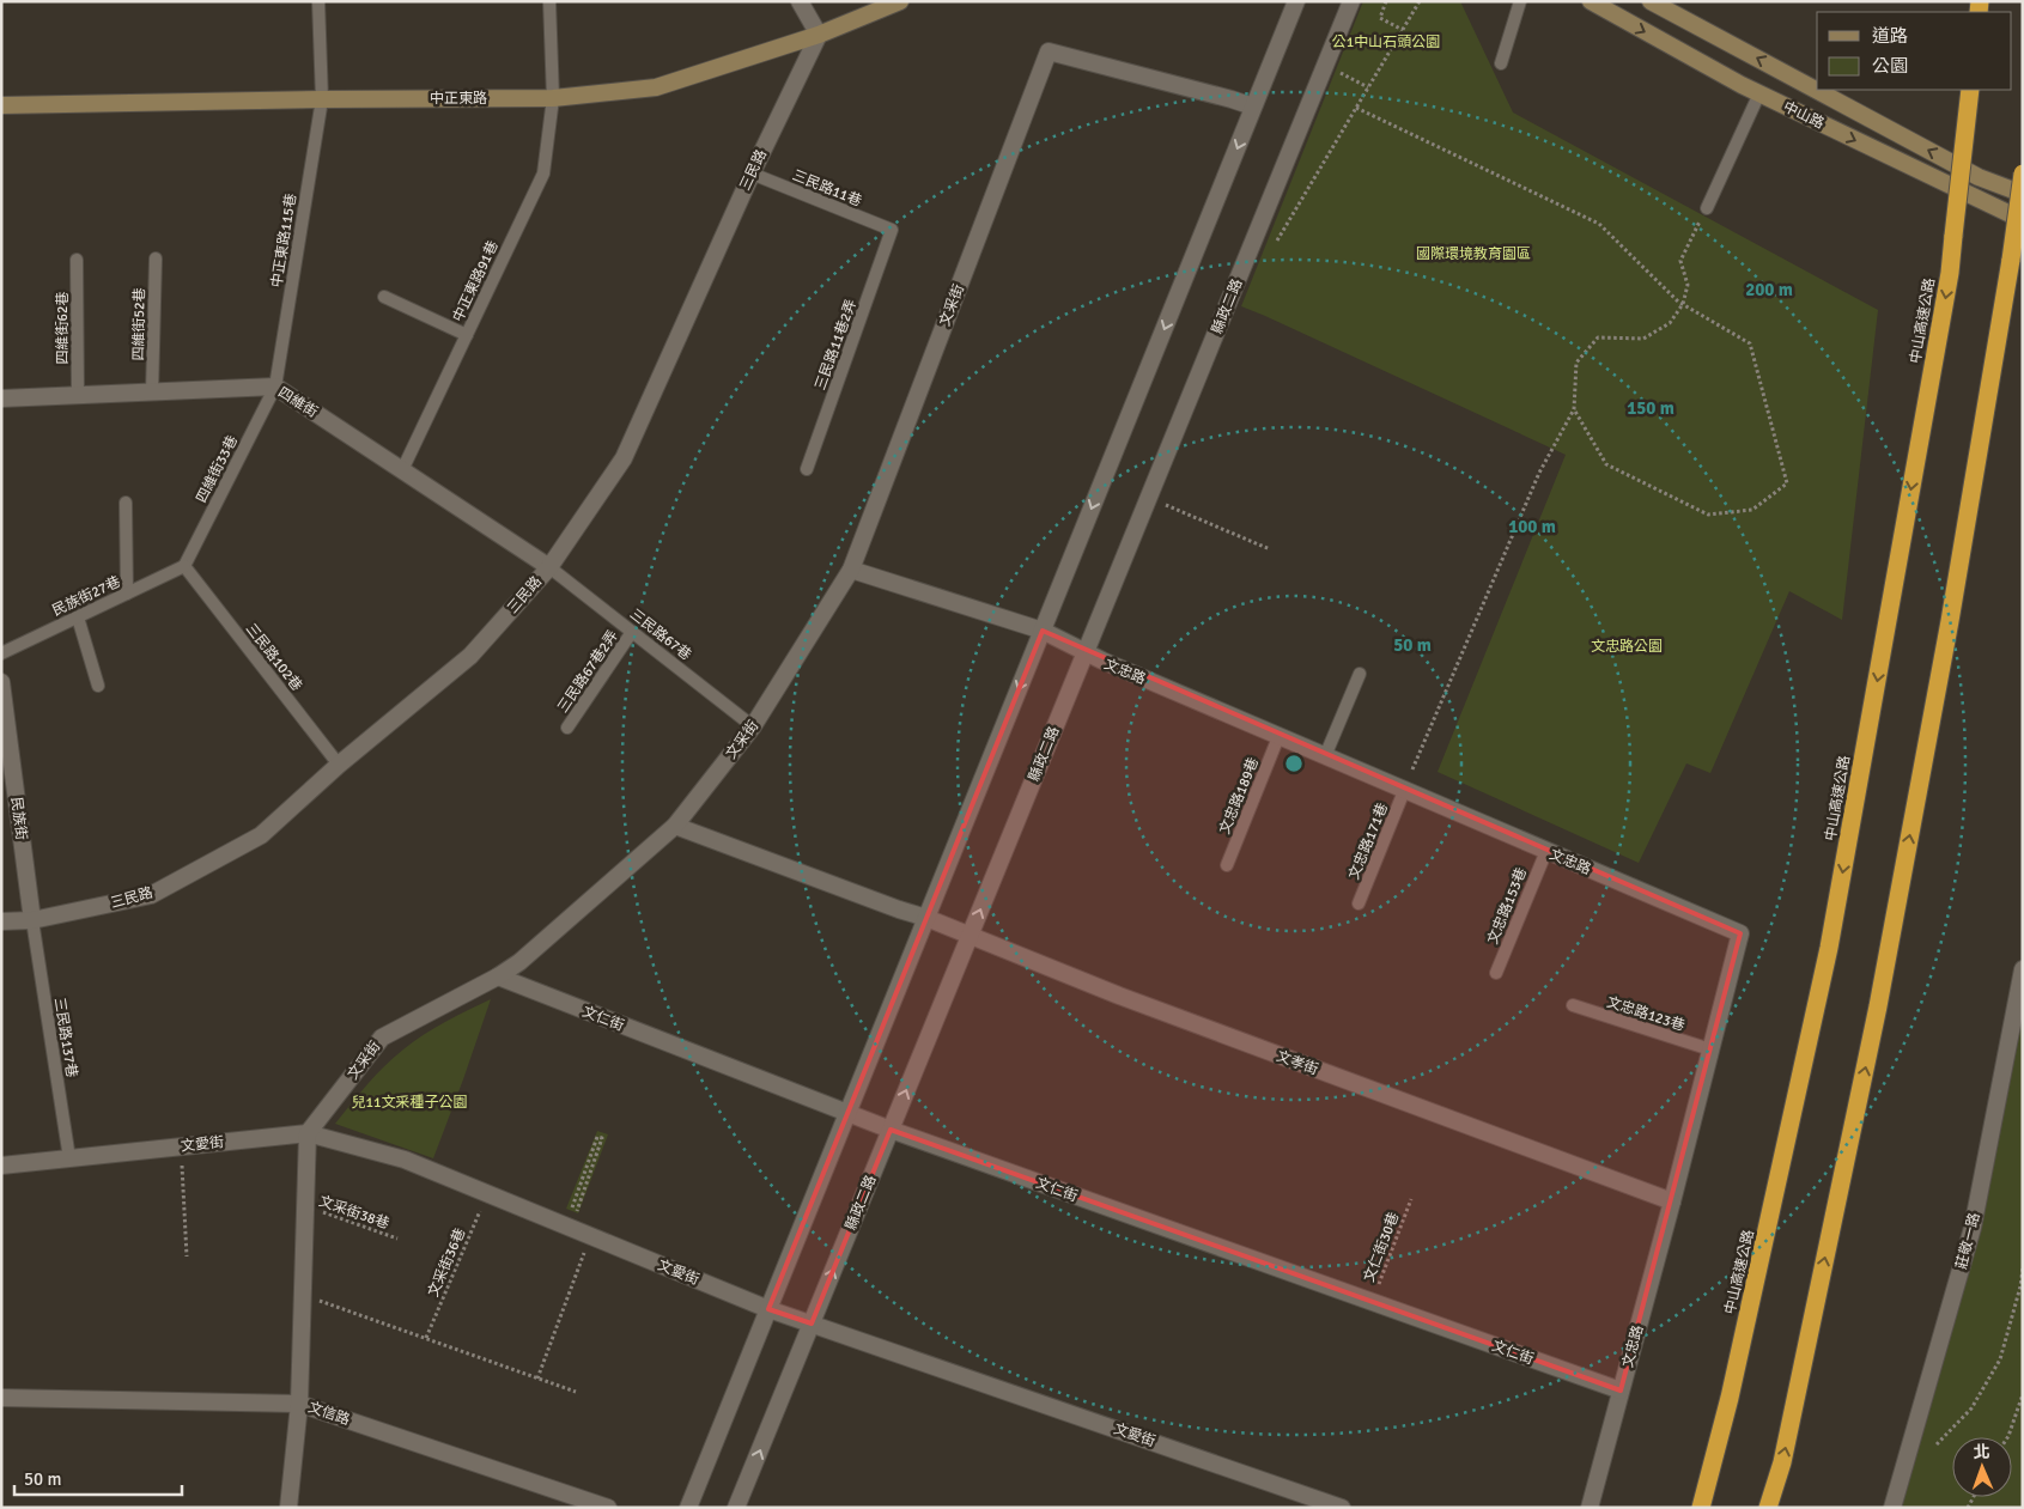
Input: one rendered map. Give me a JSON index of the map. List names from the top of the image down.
{
  "streets": {
    "highway": ["中山高速公路"],
    "main road": ["中正東路", "中山路"],
    "street": [
      "三民路",
      "文采街",
      "縣政二路",
      "四維街",
      "文忠路",
      "民族街",
      "文仁街",
      "文孝街",
      "文愛街",
      "莊敬一路",
      "文信路"
    ],
    "lane": [
      "三民路11巷",
      "中正東路115巷",
      "中正東路91巷",
      "四維街52巷",
      "四維街62巷",
      "三民路11巷2弄",
      "四維街33巷",
      "民族街27巷",
      "三民路67巷",
      "三民路102巷",
      "三民路67巷2弄",
      "文忠路189巷",
      "文忠路171巷",
      "文忠路153巷",
      "文忠路123巷",
      "三民路137巷"
    ],
    "path": ["文采街38巷", "文仁街30巷", "文采街36巷"]
  },
  "crossings": [
    ["中正東路", "三民路"],
    ["中正東路", "中正東路115巷"],
    ["中正東路", "中正東路91巷"],
    ["三民路", "三民路11巷"],
    ["三民路", "四維街"],
    ["三民路", "三民路67巷"],
    ["三民路", "三民路102巷"],
    ["三民路", "民族街"],
    ["三民路", "三民路137巷"],
    ["三民路11巷", "三民路11巷2弄"],
    ["中正東路115巷", "四維街"],
    ["中正東路115巷", "四維街33巷"],
    ["中正東路91巷", "四維街"],
    ["文采街", "三民路67巷"],
    ["文采街", "文忠路"],
    ["文采街", "文仁街"],
    ["文采街", "文孝街"],
    ["文采街", "文愛街"],
    ["縣政二路", "文忠路"],
    ["縣政二路", "文仁街"],
    ["縣政二路", "文孝街"],
    ["縣政二路", "文愛街"],
    ["四維街52巷", "四維街"],
    ["四維街62巷", "四維街"],
    ["四維街", "四維街33巷"],
    ["四維街", "三民路67巷"],
    ["四維街33巷", "民族街27巷"],
    ["四維街33巷", "三民路102巷"],
    ["民族街27巷", "三民路102巷"],
    ["三民路67巷", "三民路67巷2弄"],
    ["文忠路", "文忠路189巷"],
    ["文忠路", "文忠路171巷"],
    ["文忠路", "文忠路153巷"],
    ["文忠路", "文忠路123巷"],
    ["文忠路", "文仁街"],
    ["文忠路", "文孝街"],
    ["民族街", "三民路137巷"],
    ["文仁街", "文仁街30巷"],
    ["三民路137巷", "文愛街"],
    ["文愛街", "文采街36巷"]
  ],
  "parks": [
    "公1中山石頭公園",
    "國際環境教育園區",
    "文忠路公園",
    "兒11文采種子公園"
  ],
  "legend": ["道路", "公園"],
  "scale_bar": "50 m",
  "north": "top",
  "rings": [
    "200 m",
    "150 m",
    "100 m",
    "50 m"
  ]
}
